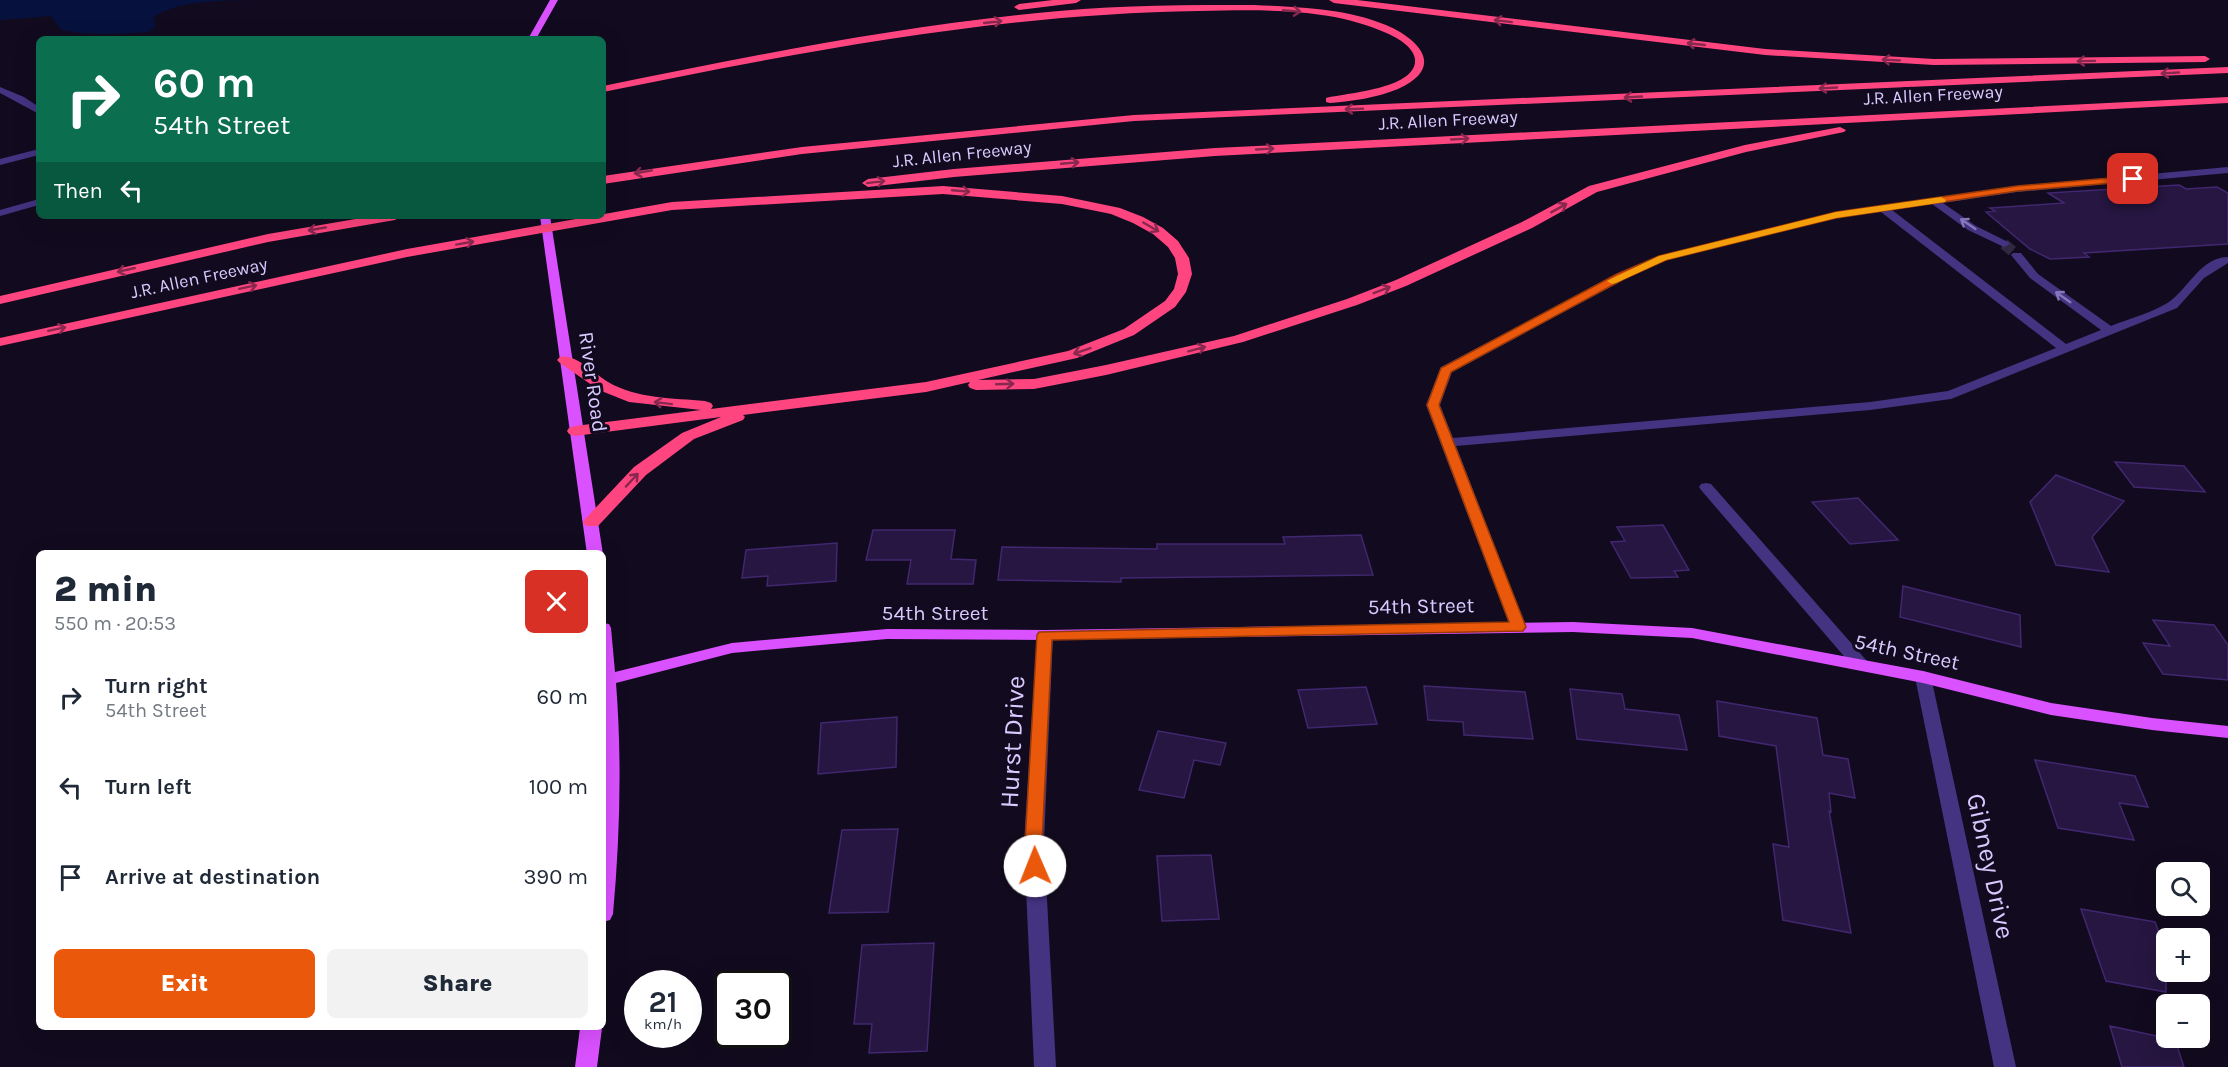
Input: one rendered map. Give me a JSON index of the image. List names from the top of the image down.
{
  "streets": {
    "highway": ["J.R. Allen Freeway"],
    "main road": ["River Road", "54th Street"],
    "street": ["Hurst Drive", "Gibney Drive"]
  },
  "crossings": [
    ["54th Street", "Hurst Drive"],
    ["54th Street", "Gibney Drive"]
  ],
  "page": {
    "turn": ["60 m", "54th Street"],
    "then": "Then",
    "heading": ["2 min", "550 m · 20:53"],
    "list": [
      {
        "name": "Turn right",
        "note": "54th Street",
        "value": "60 m"
      },
      {
        "name": "Turn left",
        "value": "100 m"
      },
      {
        "name": "Arrive at destination",
        "value": "390 m"
      }
    ],
    "map_buttons": ["+", "−"],
    "buttons": ["Exit", "Share"],
    "speed": "21 km/h",
    "limit": "30"
  }
}
